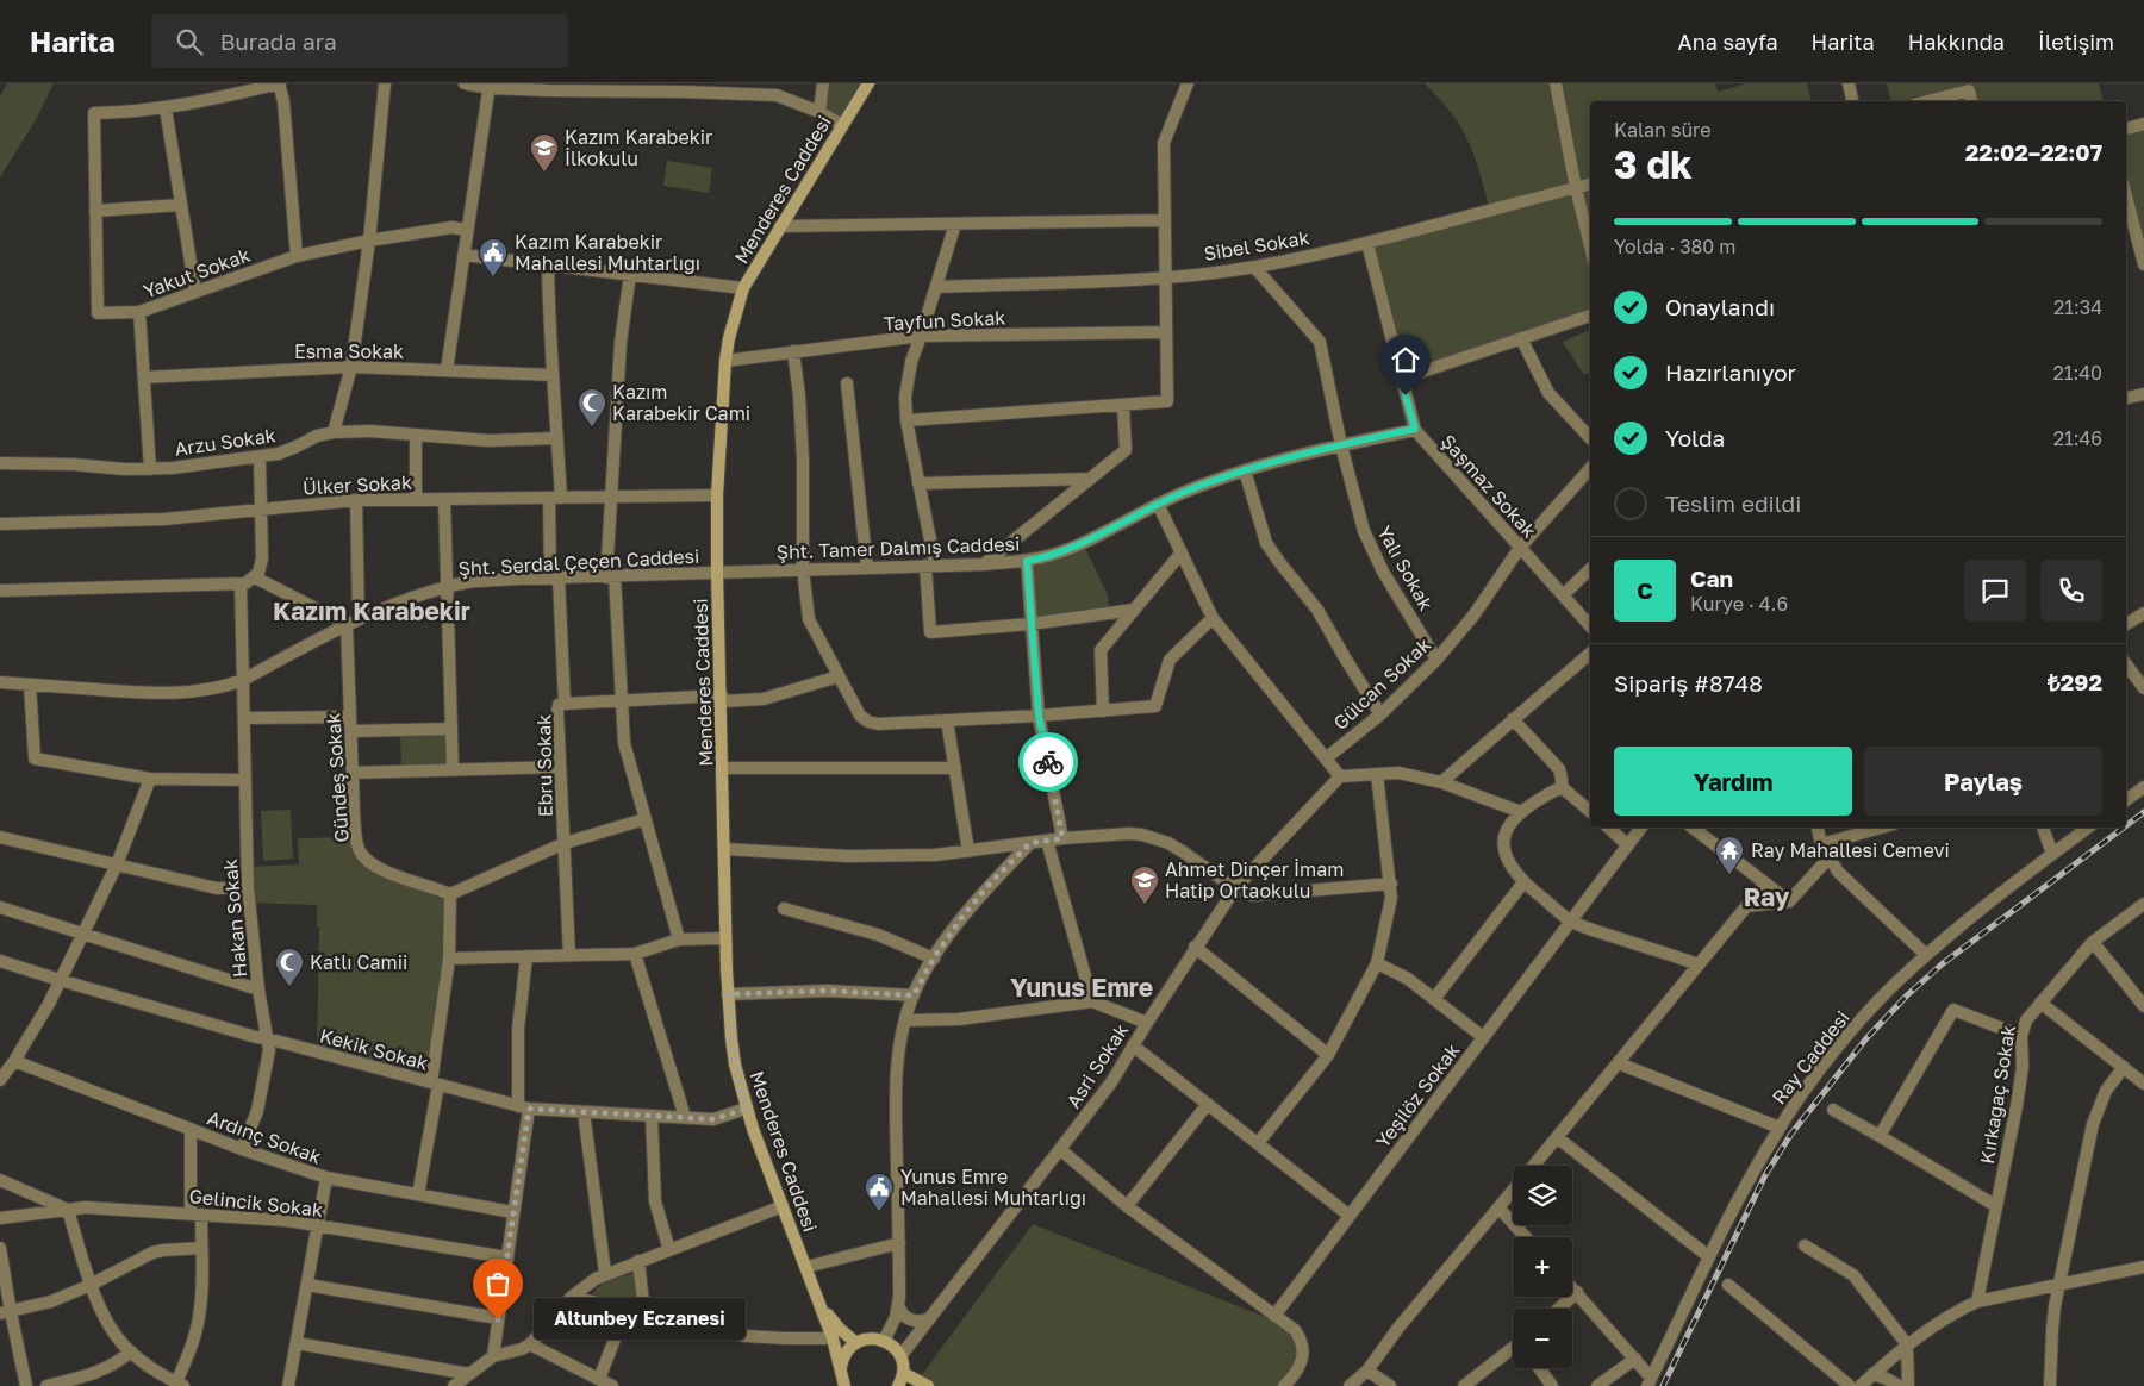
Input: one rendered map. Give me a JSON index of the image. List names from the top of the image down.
{
  "streets": {
    "street": [
      "Menderes Caddesi",
      "Sibel Sokak",
      "Yakut Sokak",
      "Tayfun Sokak",
      "Esma Sokak",
      "Arzu Sokak",
      "Ülker Sokak",
      "Şaşmaz Sokak",
      "Şht. Tamer Dalmış Caddesi",
      "Şht. Serdal Çeçen Caddesi",
      "Yalı Sokak",
      "Gülcan Sokak",
      "Ebru Sokak",
      "Gündeş Sokak",
      "Hakan Sokak",
      "Kekik Sokak",
      "Ray Caddesi",
      "Asri Sokak",
      "Kırkağaç Sokak",
      "Yeşilöz Sokak",
      "Ardınç Sokak",
      "Gelincik Sokak"
    ]
  },
  "crossings": [
    ["Menderes Caddesi", "Tayfun Sokak"],
    ["Menderes Caddesi", "Ülker Sokak"],
    ["Menderes Caddesi", "Şht. Tamer Dalmış Caddesi"],
    ["Menderes Caddesi", "Şht. Serdal Çeçen Caddesi"],
    ["Menderes Caddesi", "Kekik Sokak"],
    ["Sibel Sokak", "Şaşmaz Sokak"],
    ["Sibel Sokak", "Yalı Sokak"],
    ["Esma Sokak", "Ebru Sokak"],
    ["Arzu Sokak", "Ebru Sokak"],
    ["Ülker Sokak", "Ebru Sokak"],
    ["Ülker Sokak", "Gündeş Sokak"],
    ["Şaşmaz Sokak", "Şht. Tamer Dalmış Caddesi"],
    ["Şaşmaz Sokak", "Gülcan Sokak"],
    ["Şht. Tamer Dalmış Caddesi", "Şht. Serdal Çeçen Caddesi"],
    ["Şht. Tamer Dalmış Caddesi", "Yalı Sokak"],
    ["Şht. Serdal Çeçen Caddesi", "Ebru Sokak"],
    ["Şht. Serdal Çeçen Caddesi", "Gündeş Sokak"],
    ["Şht. Serdal Çeçen Caddesi", "Hakan Sokak"],
    ["Yalı Sokak", "Gülcan Sokak"],
    ["Hakan Sokak", "Kekik Sokak"],
    ["Hakan Sokak", "Ardınç Sokak"]
  ],
  "districts": ["Kazım Karabekir", "Ray", "Yunus Emre"],
  "places": {
    "school or university": ["Kazım Karabekir İlkokulu", "Ahmet Dinçer İmam Hatip Ortaokulu"],
    "public building": ["Kazım Karabekir Mahallesi Muhtarlığı", "Yunus Emre Mahallesi Muhtarlığı"],
    "mosque": ["Kazım Karabekir Cami", "Katlı Camii"],
    "temple": ["Ray Mahallesi Cemevi"],
    "other": ["Altunbey Eczanesi"]
  },
  "page": {
    "header": "Harita",
    "search": "Burada ara",
    "nav": [
      "Ana sayfa",
      "Harita",
      "Hakkında",
      "İletişim"
    ],
    "heading": ["3 dk", "Kalan süre", "22:02–22:07"],
    "panel": [
      "Can",
      "Kurye · 4.6",
      "Sipariş #8748",
      "₺292"
    ],
    "bar": "Yolda · 380 m",
    "list": [
      ["Onaylandı", "21:34"],
      ["Hazırlanıyor", "21:40"],
      ["Yolda", "21:46"],
      "Teslim edildi"
    ],
    "round": "C",
    "buttons": ["Yardım", "Paylaş"],
    "map_buttons": ["+", "−"],
    "bubble": "Altunbey Eczanesi"
  }
}
